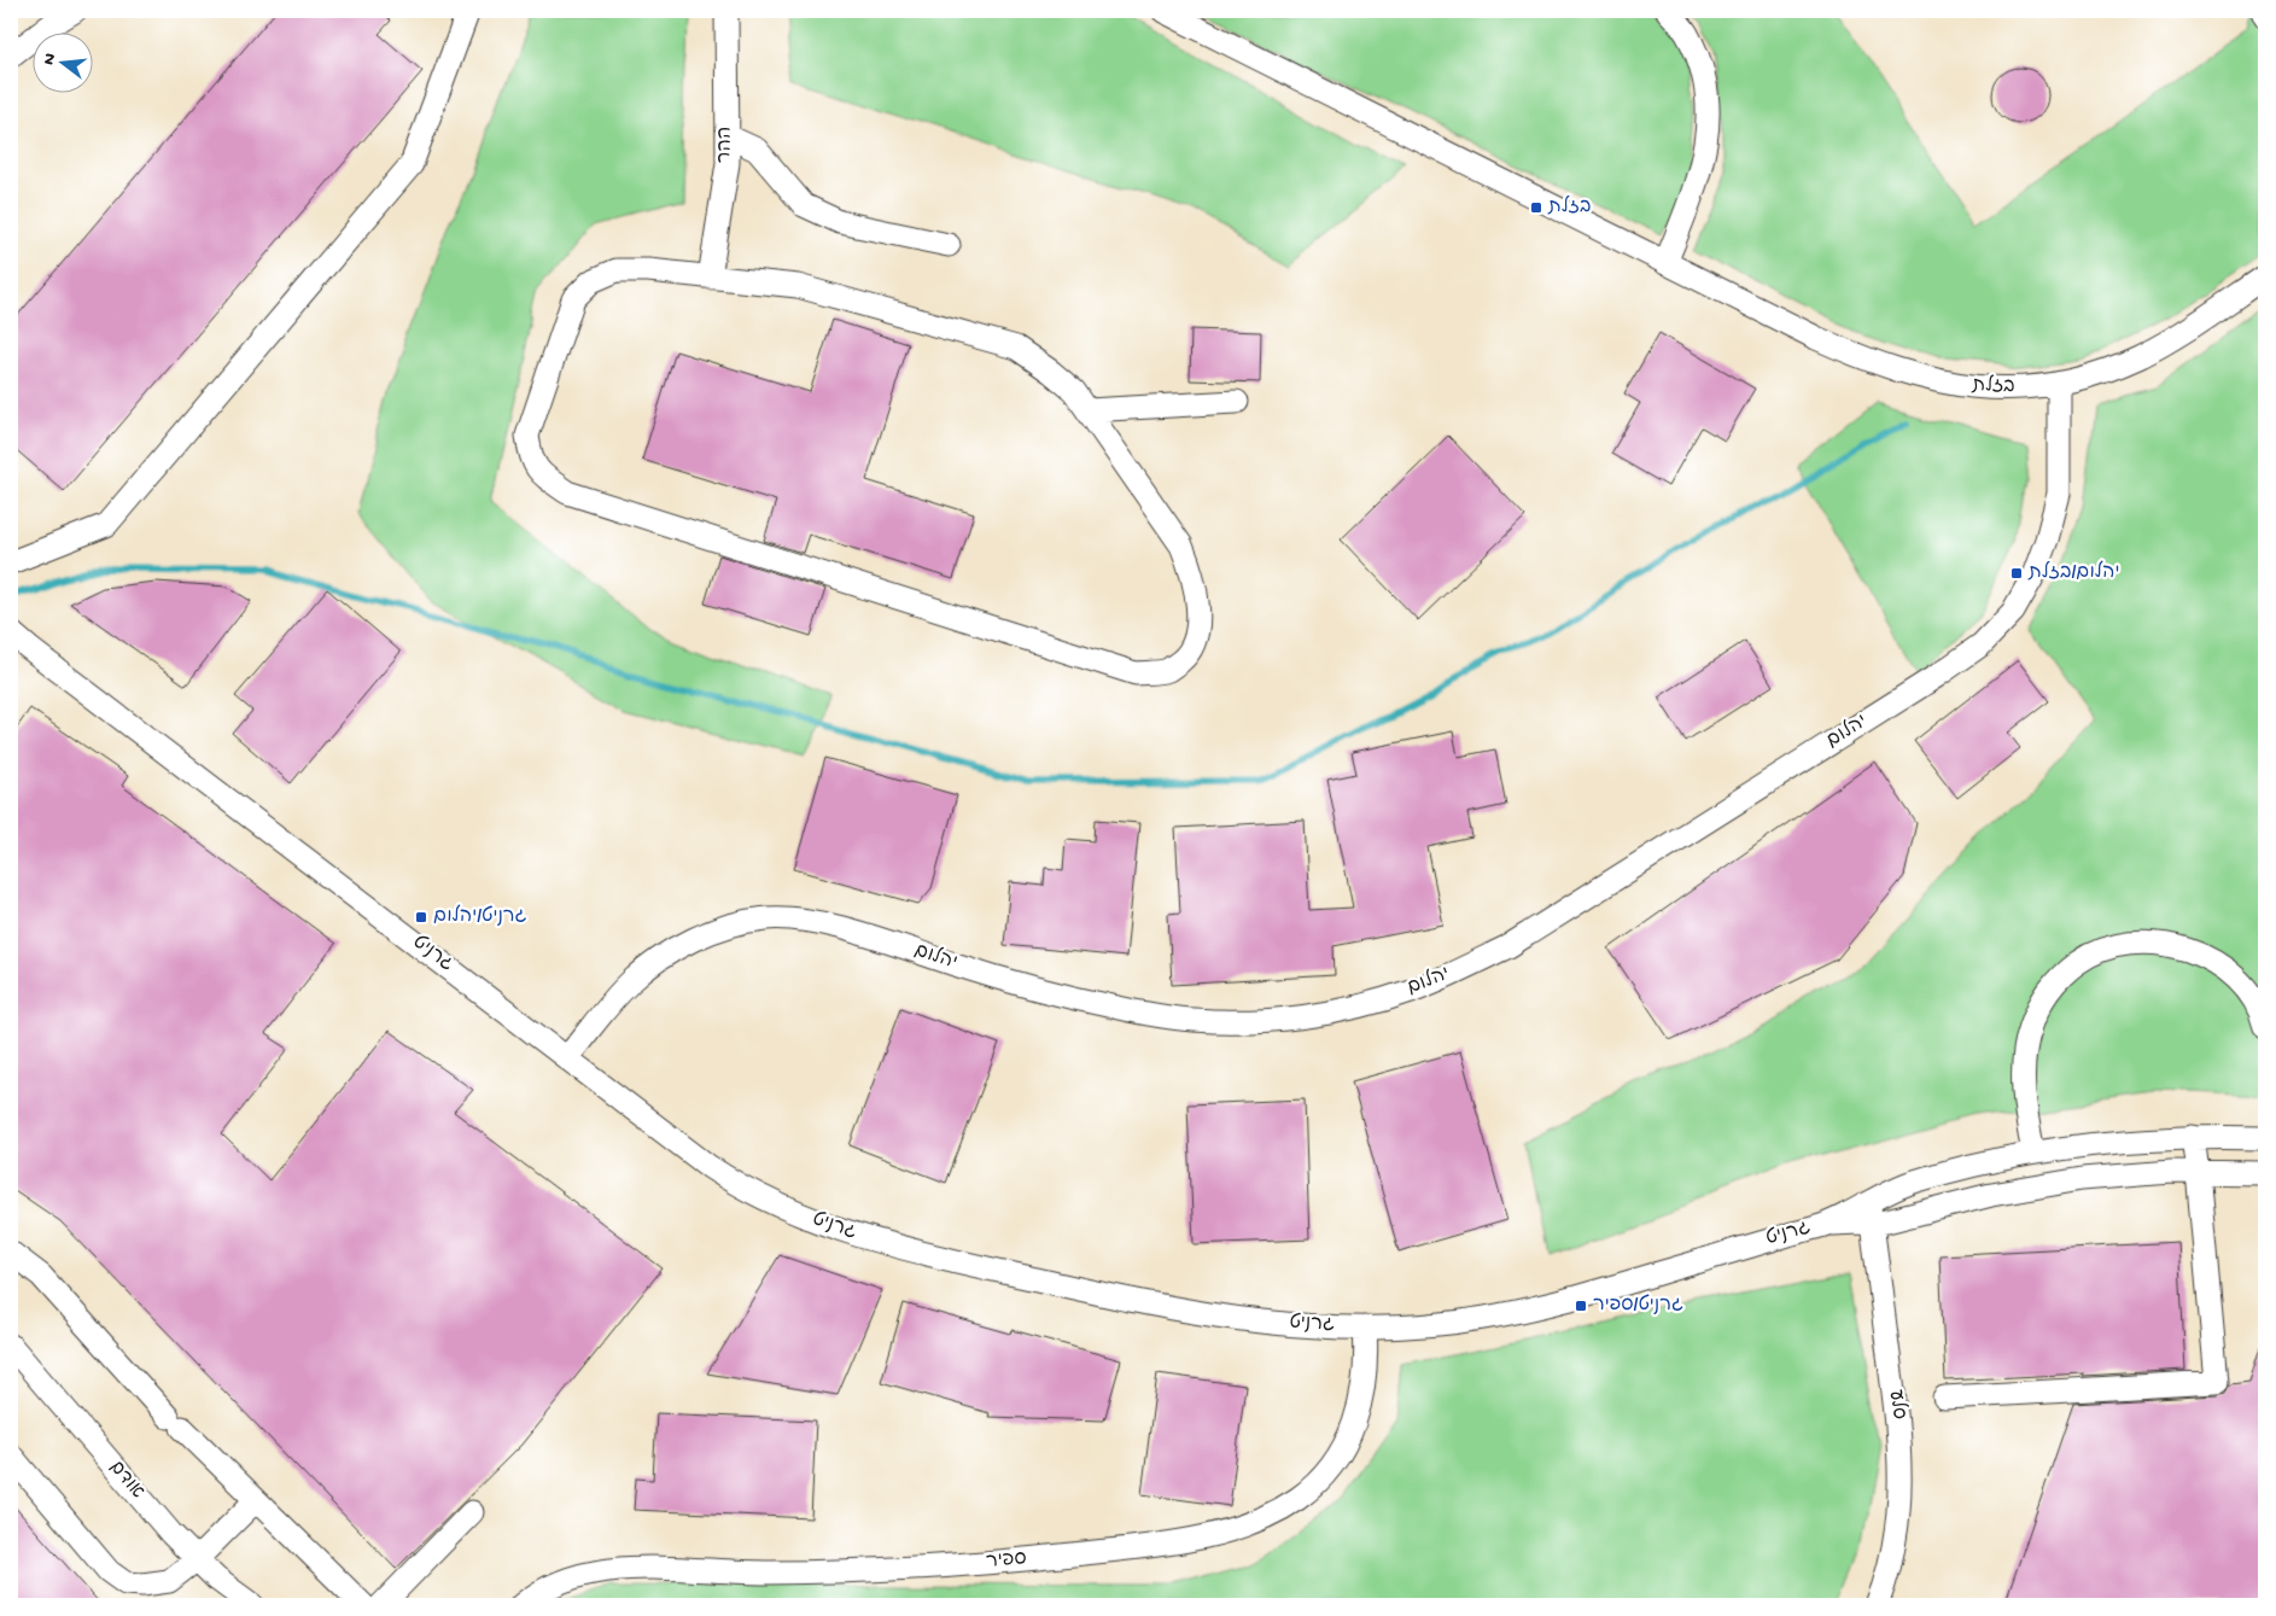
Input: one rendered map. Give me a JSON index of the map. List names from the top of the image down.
{
  "streets": {
    "street": [
      "ההר",
      "בזלת",
      "יהלום",
      "גרניט",
      "סלע",
      "אודם",
      "ספיר"
    ]
  },
  "crossings": [
    ["בזלת", "יהלום"],
    ["יהלום", "גרניט"],
    ["גרניט", "סלע"],
    ["גרניט", "ספיר"]
  ],
  "places": {
    "transit": [
      "בזלת",
      "יהלום/בזלת",
      "גרניט/יהלום",
      "גרניט/ספיר"
    ]
  },
  "north": "left"
}
